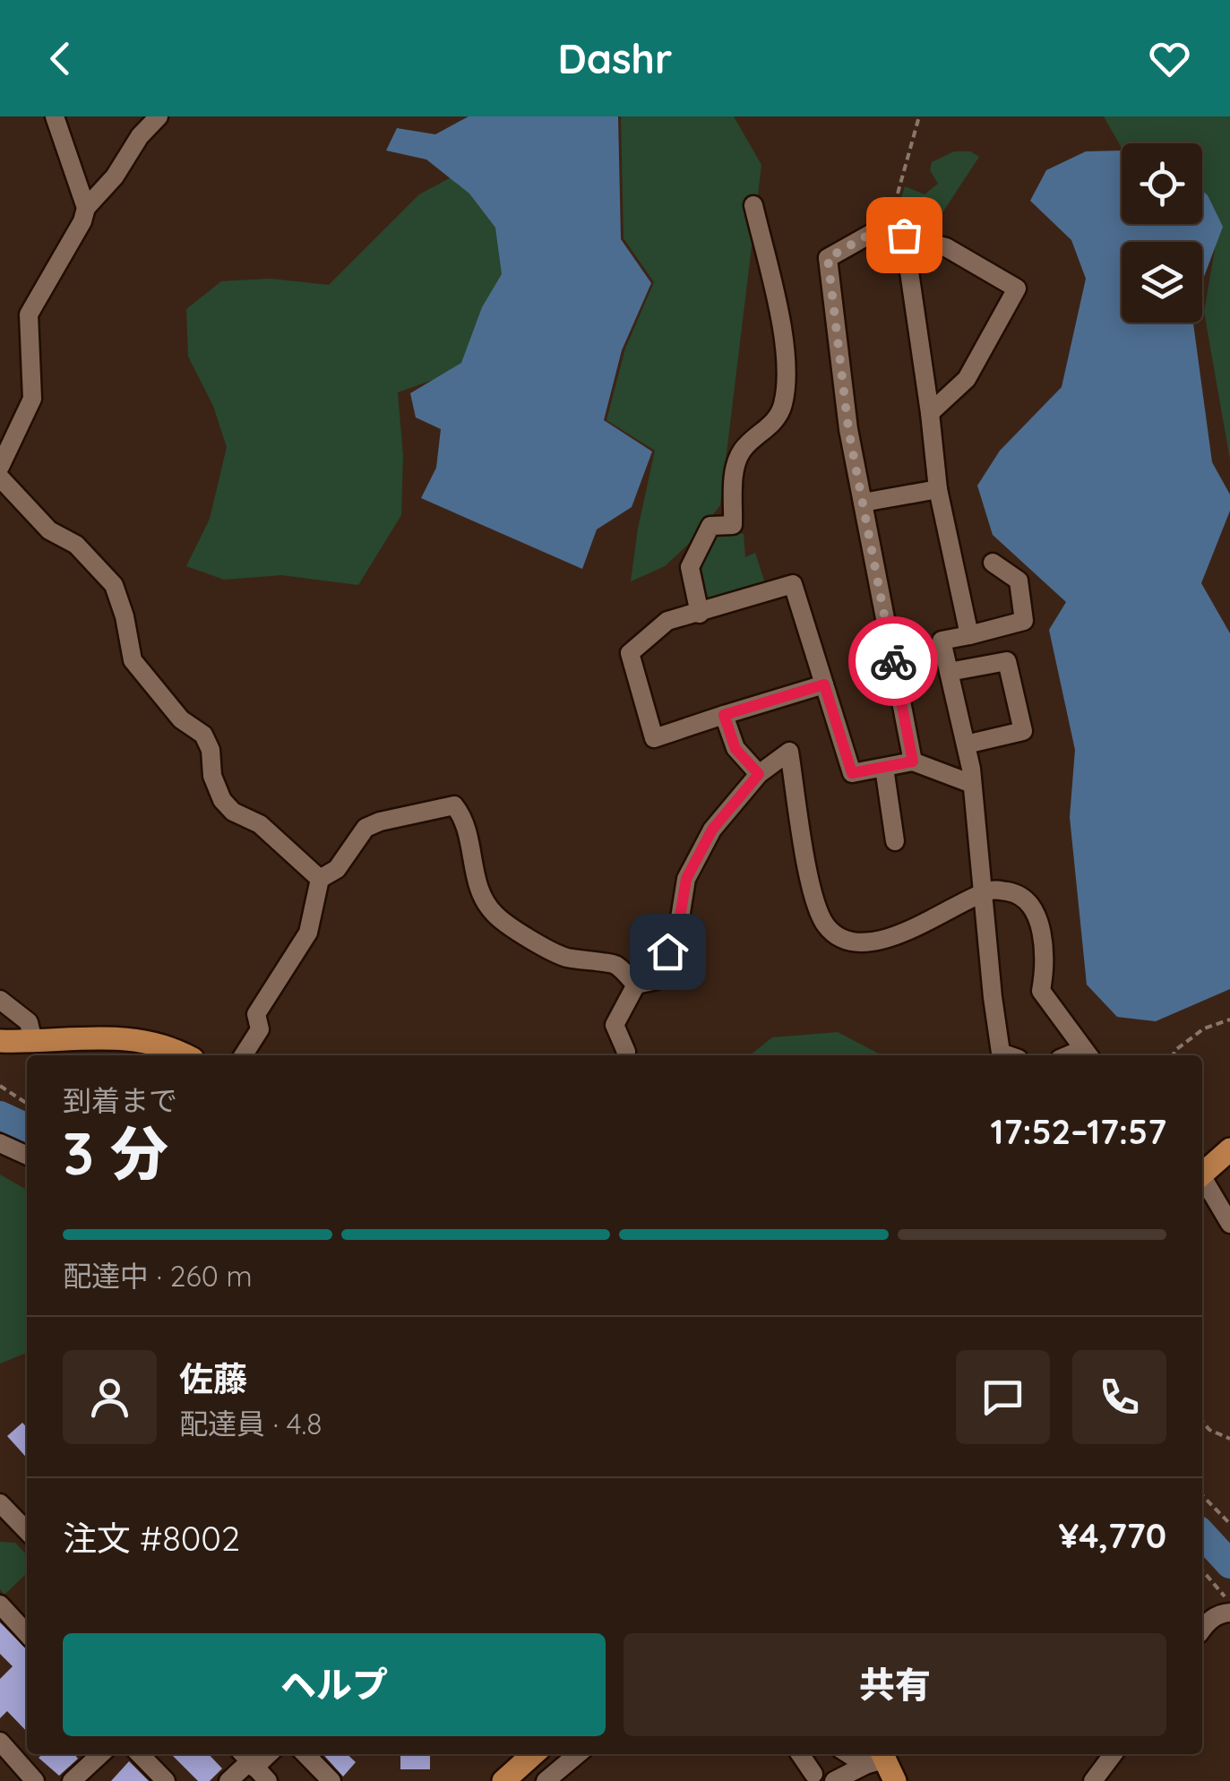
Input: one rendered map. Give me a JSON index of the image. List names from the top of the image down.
{
  "page": {
    "header": "Dashr",
    "heading": ["3 分", "到着まで", "17:52–17:57"],
    "panel": [
      "佐藤",
      "配達員 · 4.8",
      "注文 #8002",
      "¥4,770"
    ],
    "bar": "配達中 · 260 m",
    "buttons": ["ヘルプ", "共有"]
  }
}
